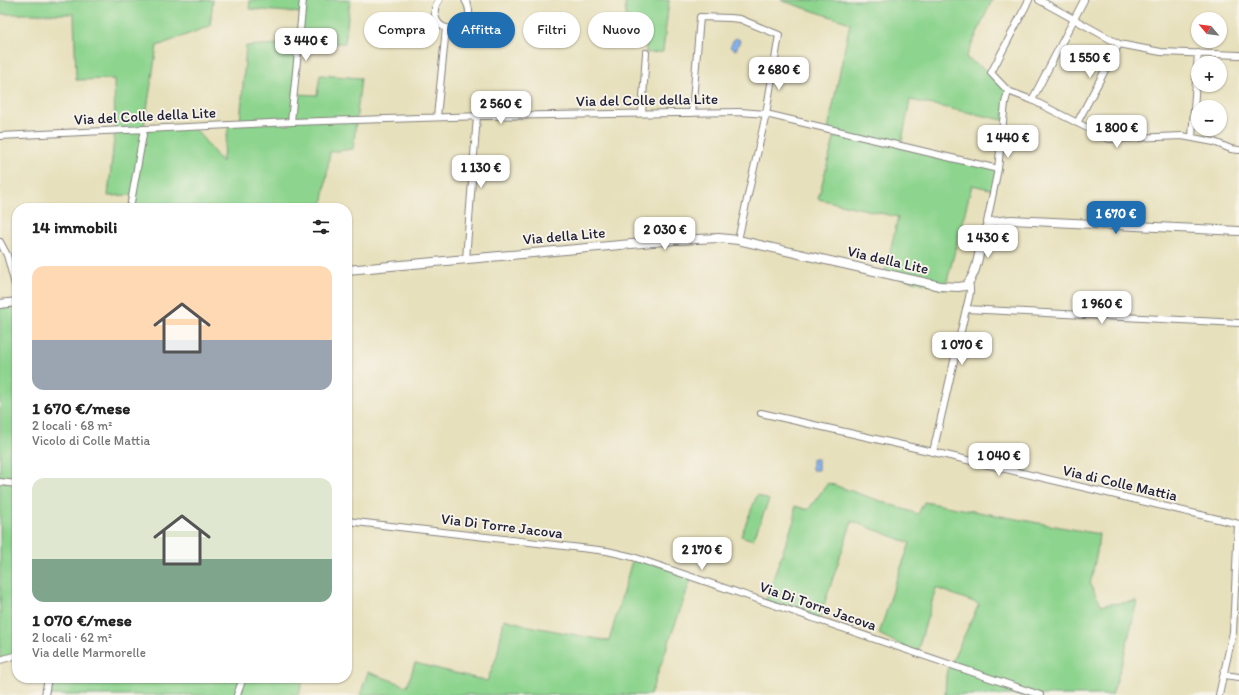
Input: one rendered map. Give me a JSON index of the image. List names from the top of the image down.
{
  "streets": {
    "street": [
      "Via del Colle della Lite",
      "Via della Lite",
      "Via di Colle Mattia",
      "Via Di Torre Jacova"
    ]
  },
  "north": "top left",
  "page": {
    "map_buttons": ["+", "−"],
    "chip": [
      "Compra",
      "Affitta",
      "Filtri",
      "Nuovo"
    ],
    "price": [
      "3 440 €",
      "1 550 €",
      "2 680 €",
      "2 560 €",
      "1 800 €",
      "1 440 €",
      "1 130 €",
      "1 670 €",
      "2 030 €",
      "1 430 €",
      "1 960 €",
      "1 070 €",
      "1 040 €",
      "2 170 €"
    ],
    "heading": "14 immobili",
    "list": [
      {
        "name": "1 670 €/mese",
        "note": "2 locali · 68 m² · Vicolo di Colle Mattia"
      },
      {
        "name": "1 070 €/mese",
        "note": "2 locali · 62 m² · Via delle Marmorelle"
      }
    ]
  }
}
